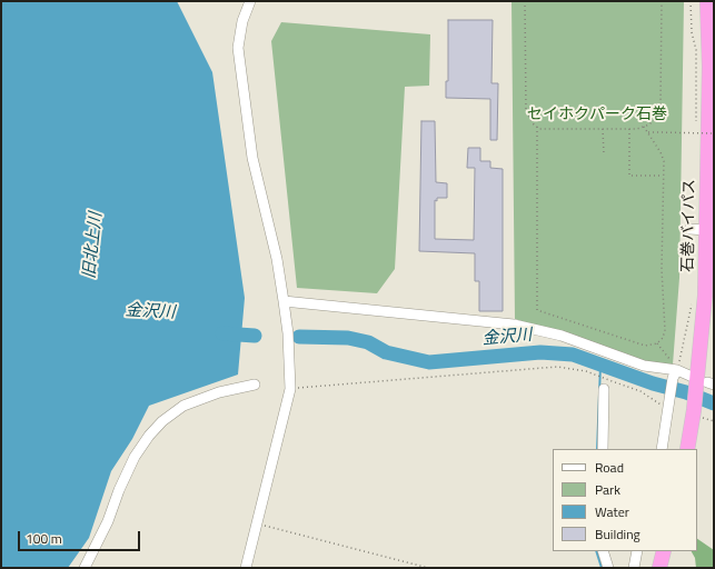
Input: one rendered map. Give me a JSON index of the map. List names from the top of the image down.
{
  "streets": {
    "highway": ["石巻バイパス"]
  },
  "water": ["旧北上川", "金沢川"],
  "parks": ["セイホクパーク石巻"],
  "legend": [
    "Road",
    "Park",
    "Water",
    "Building"
  ],
  "scale_bar": "100 m"
}
